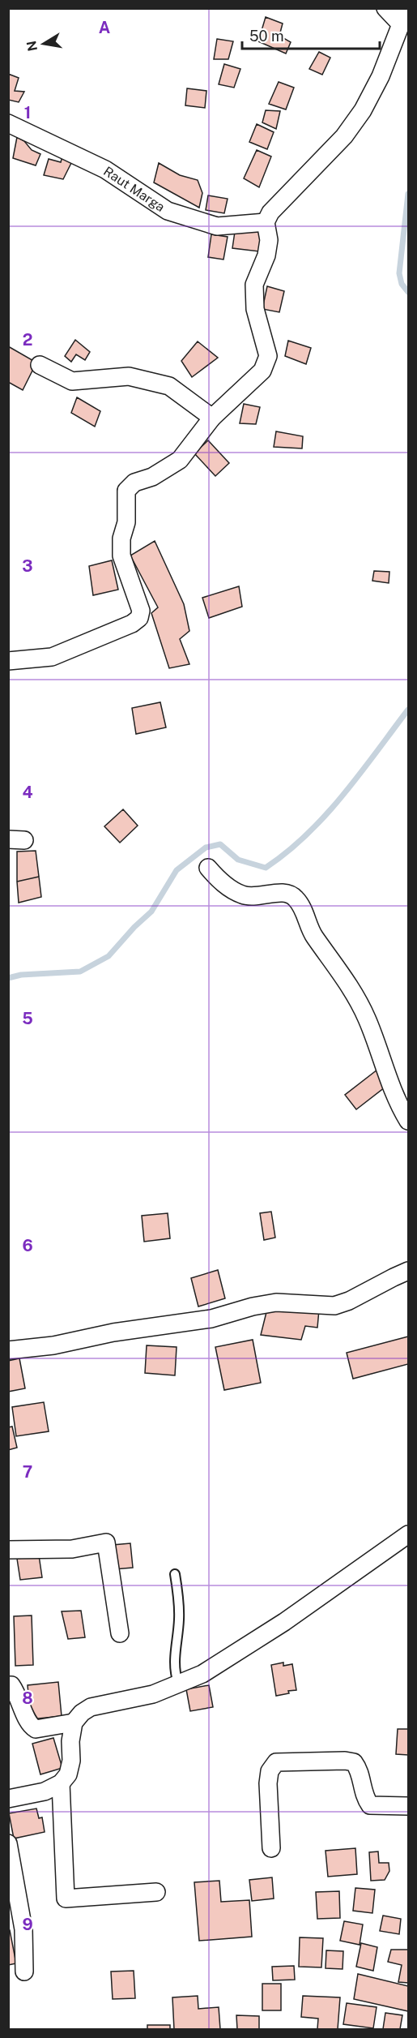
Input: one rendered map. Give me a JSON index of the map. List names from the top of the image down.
{
  "streets": {
    "street": ["Raut Marga"]
  },
  "scale_bar": "50 m",
  "north": "left",
  "grid": {
    "columns": ["A"],
    "rows": [
      "1",
      "2",
      "3",
      "4",
      "5",
      "6",
      "7",
      "8",
      "9"
    ]
  }
}
